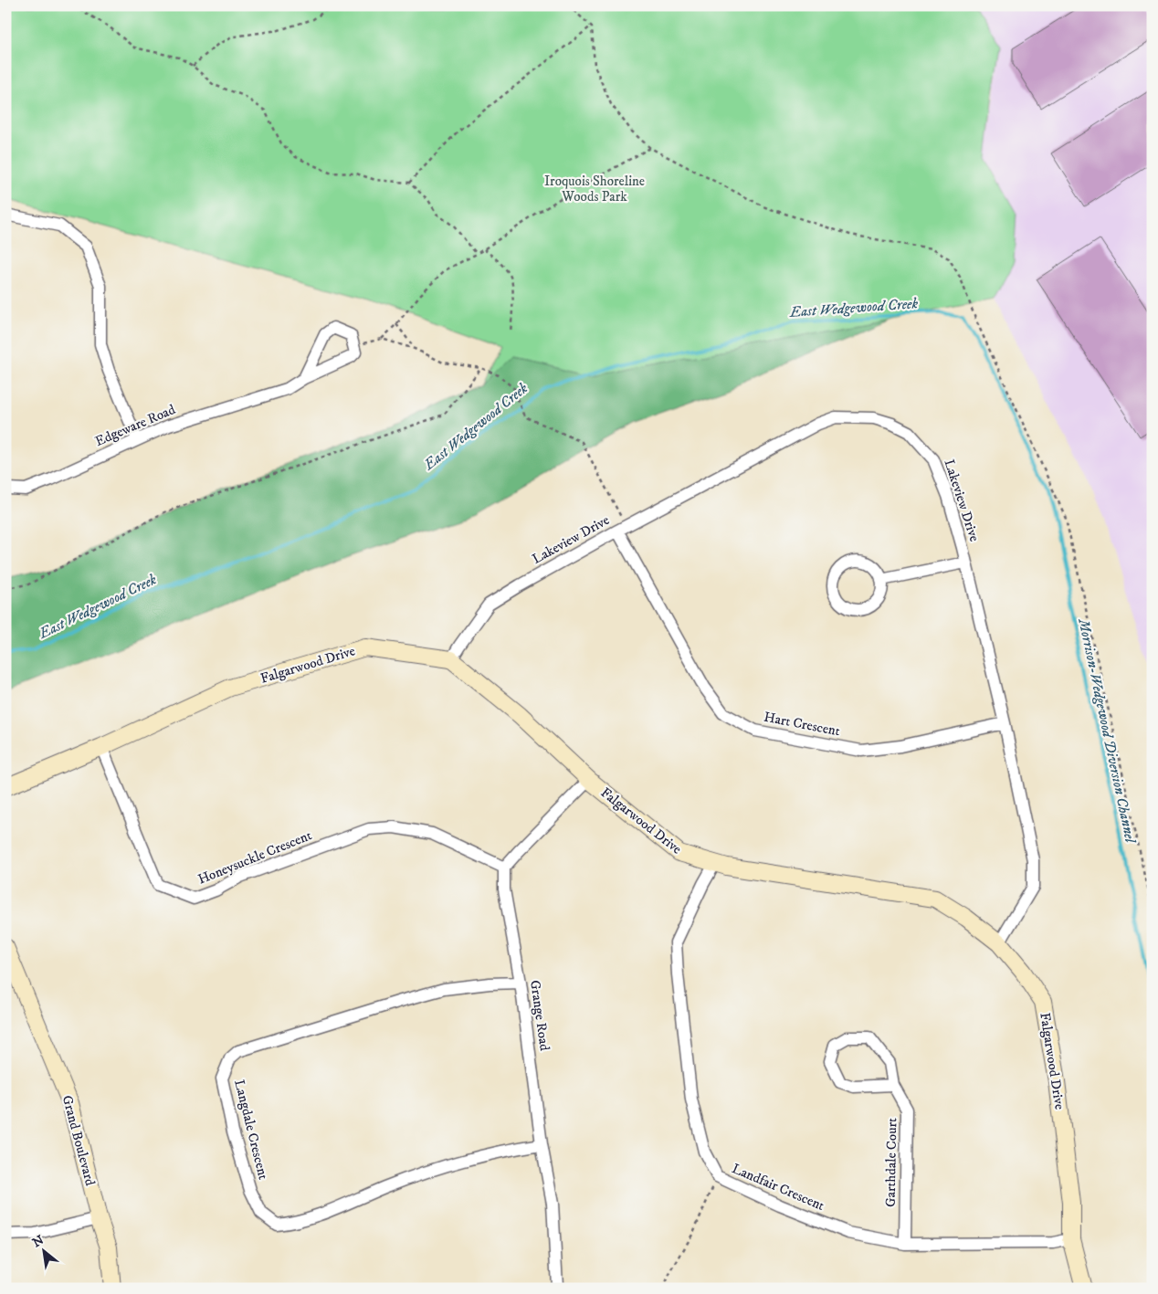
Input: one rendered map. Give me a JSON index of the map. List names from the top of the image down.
{
  "streets": {
    "street": [
      "Edgeware Road",
      "Lakeview Drive",
      "Falgarwood Drive",
      "Hart Crescent",
      "Honeysuckle Crescent",
      "Grange Road",
      "Langdale Crescent",
      "Grand Boulevard",
      "Garthdale Court",
      "Landfair Crescent"
    ]
  },
  "crossings": [
    ["Lakeview Drive", "Falgarwood Drive"],
    ["Lakeview Drive", "Hart Crescent"],
    ["Falgarwood Drive", "Honeysuckle Crescent"],
    ["Falgarwood Drive", "Landfair Crescent"],
    ["Honeysuckle Crescent", "Grange Road"],
    ["Grange Road", "Langdale Crescent"],
    ["Garthdale Court", "Landfair Crescent"]
  ],
  "water": ["East Wedgewood Creek", "Morrison-Wedgewood Diversion Channel"],
  "parks": ["Iroquois Shoreline Woods Park"],
  "north": "top left"
}
